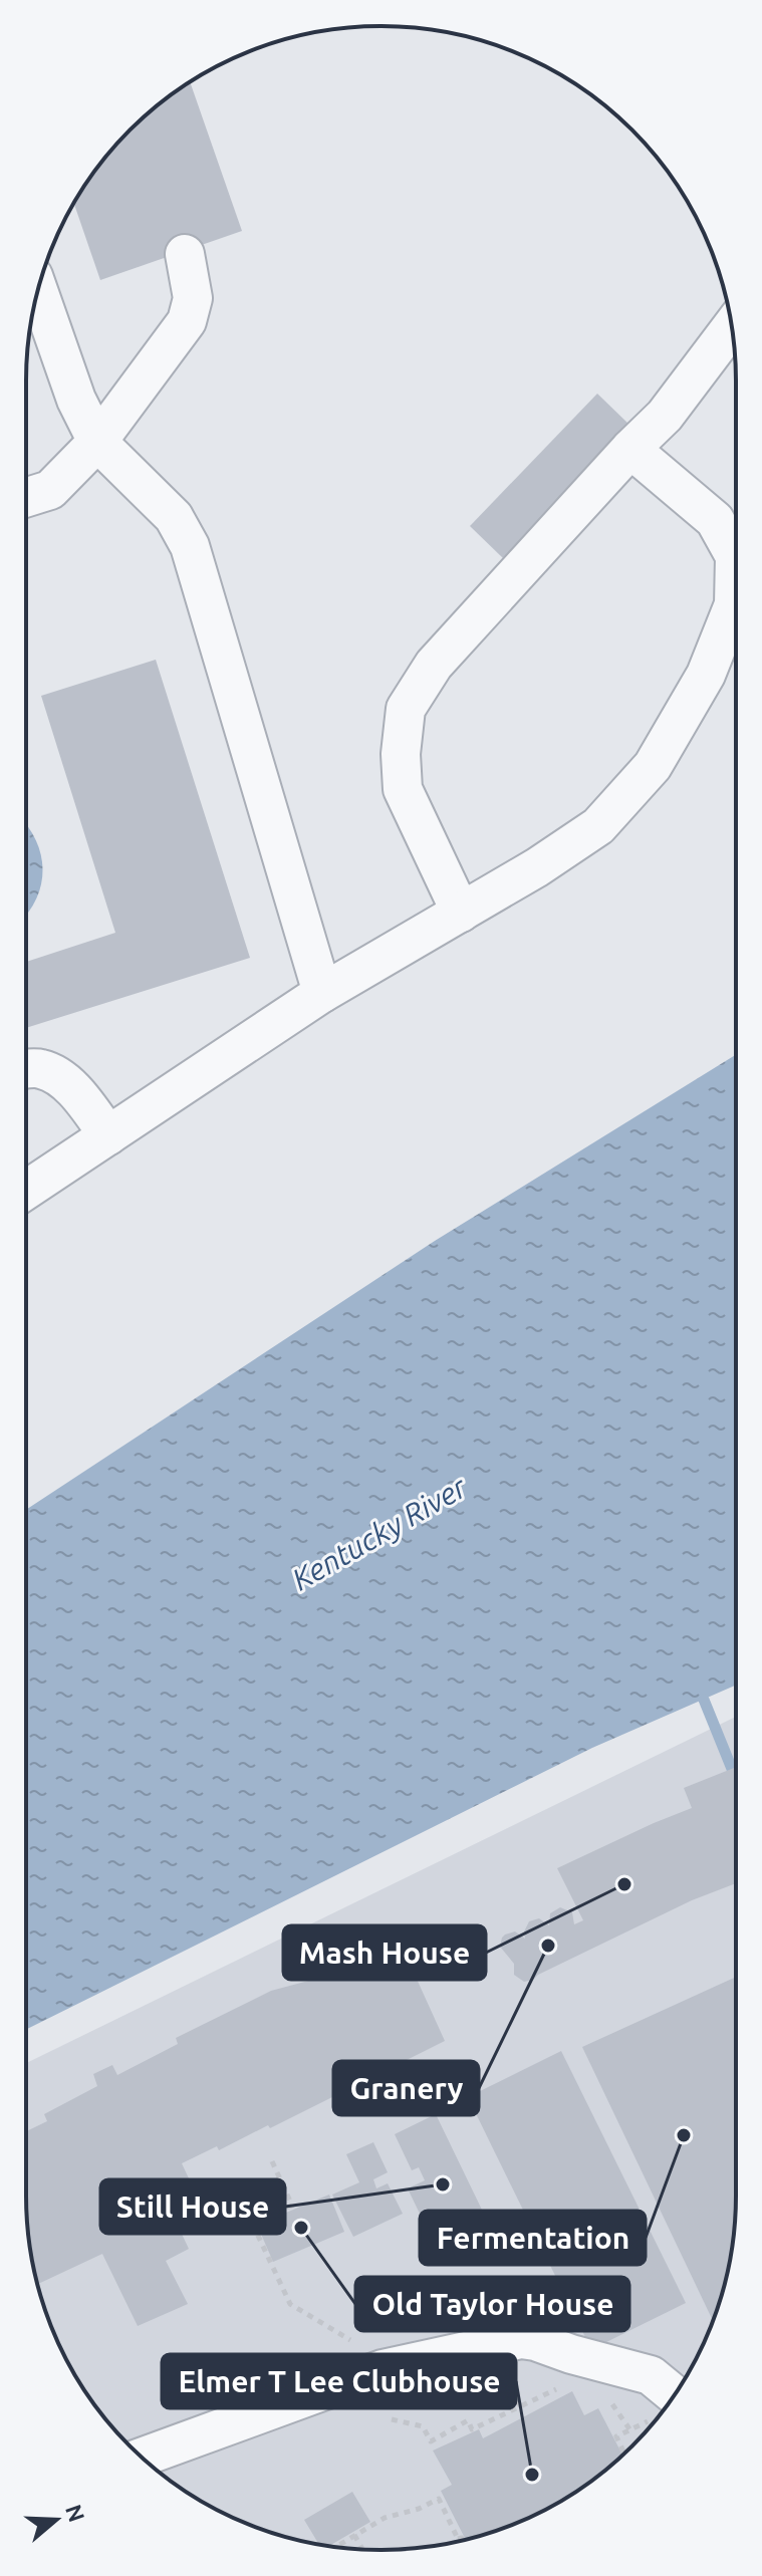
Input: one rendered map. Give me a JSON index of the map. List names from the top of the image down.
{
  "water": ["Kentucky River"],
  "places": [
    "Mash House",
    "Granery",
    "Fermentation",
    "Still House",
    "Old Taylor House",
    "Elmer T Lee Clubhouse"
  ],
  "north": "right"
}
